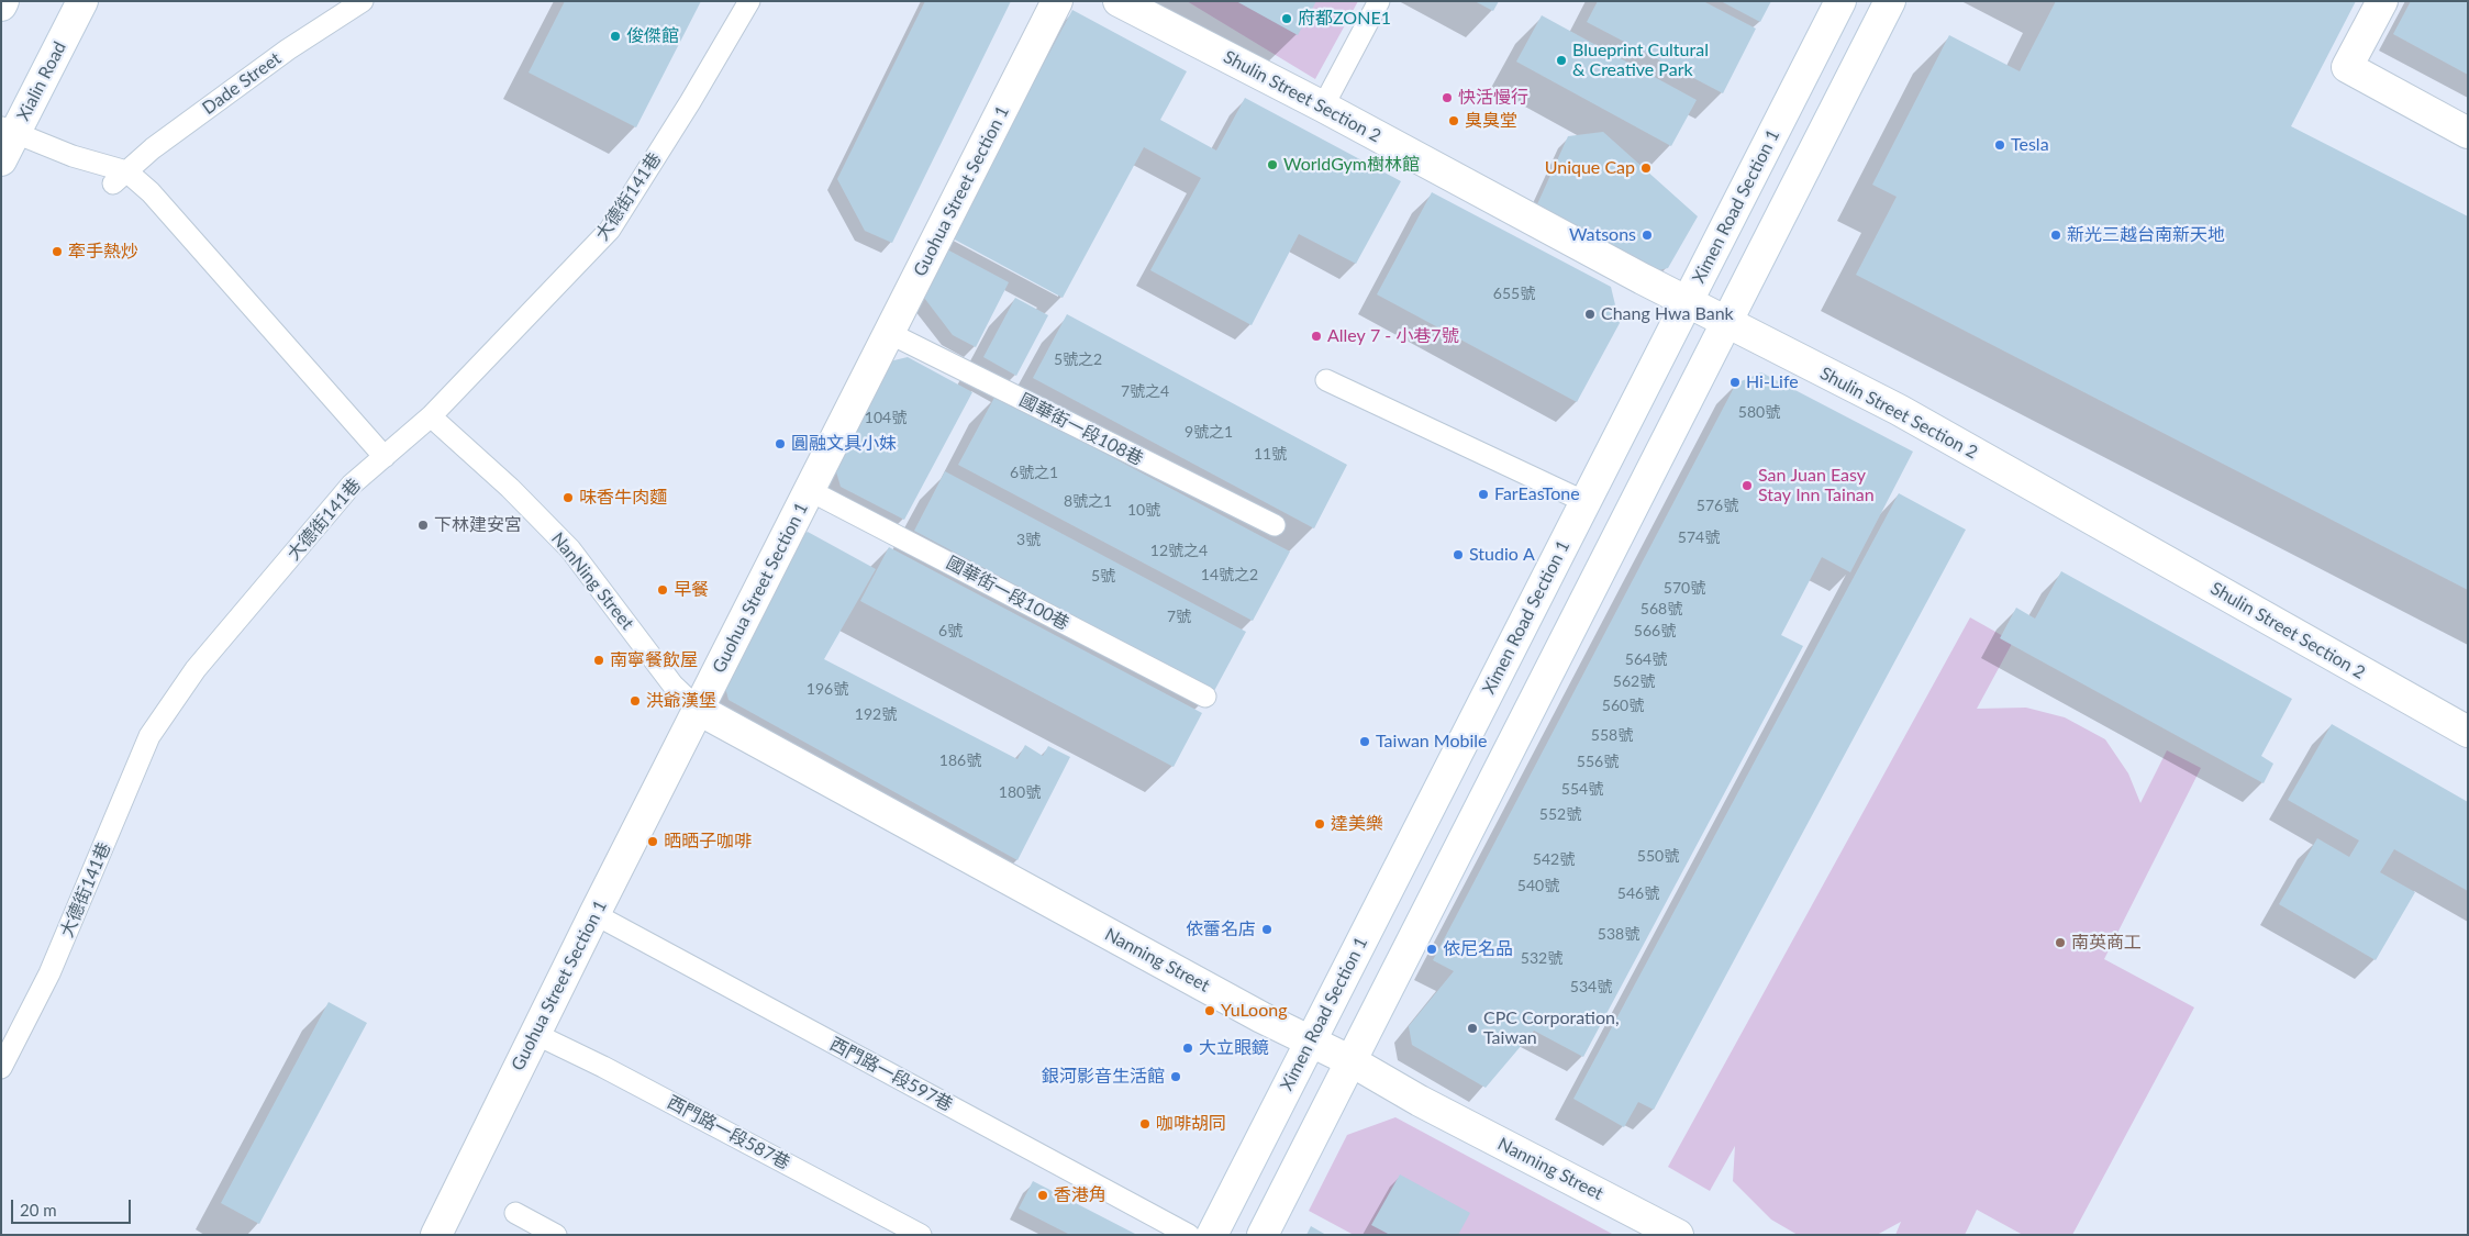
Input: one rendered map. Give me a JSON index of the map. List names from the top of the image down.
{
  "streets": {
    "street": [
      "Xialin Road",
      "Shulin Street Section 2",
      "Guohua Street Section 1",
      "Ximen Road Section 1",
      "Nanning Street"
    ],
    "lane": [
      "Dade Street",
      "大德街141巷",
      "國華街一段108巷",
      "NanNing Street",
      "國華街一段100巷",
      "西門路一段597巷",
      "西門路一段587巷"
    ]
  },
  "crossings": [
    ["Shulin Street Section 2", "Ximen Road Section 1"],
    ["Guohua Street Section 1", "國華街一段108巷"],
    ["Guohua Street Section 1", "NanNing Street"],
    ["Guohua Street Section 1", "國華街一段100巷"],
    ["Guohua Street Section 1", "Nanning Street"],
    ["Guohua Street Section 1", "西門路一段597巷"],
    ["Guohua Street Section 1", "西門路一段587巷"],
    ["大德街141巷", "NanNing Street"],
    ["Ximen Road Section 1", "Nanning Street"],
    ["NanNing Street", "Nanning Street"]
  ],
  "places": [
    "府都ZONE1",
    "俊傑館",
    "Blueprint Cultural & Creative Park",
    "快活慢行",
    "臭臭堂",
    "Tesla",
    "WorldGym樹林館",
    "Unique Cap",
    "Watsons",
    "新光三越台南新天地",
    "牽手熱炒",
    "Chang Hwa Bank",
    "Alley 7 - 小巷7號",
    "Hi-Life",
    "圓融文具小妹",
    "San Juan Easy Stay Inn Tainan",
    "FarEasTone",
    "味香牛肉麵",
    "下林建安宮",
    "Studio A",
    "早餐",
    "南寧餐飲屋",
    "洪爺漢堡",
    "Taiwan Mobile",
    "達美樂",
    "晒晒子咖啡",
    "依蕾名店",
    "南英商工",
    "依尼名品",
    "YuLoong",
    "CPC Corporation, Taiwan",
    "大立眼鏡",
    "銀河影音生活館",
    "咖啡胡同",
    "香港角"
  ],
  "house_numbers": [
    "655號",
    "5號之2",
    "7號之4",
    "580號",
    "104號",
    "9號之1",
    "11號",
    "6號之1",
    "8號之1",
    "576號",
    "10號",
    "574號",
    "3號",
    "12號之4",
    "14號之2",
    "5號",
    "570號",
    "568號",
    "7號",
    "6號",
    "566號",
    "564號",
    "562號",
    "196號",
    "560號",
    "192號",
    "558號",
    "186號",
    "556號",
    "554號",
    "180號",
    "552號",
    "550號",
    "542號",
    "540號",
    "546號",
    "538號",
    "532號",
    "534號"
  ],
  "scale_bar": "20 m"
}
